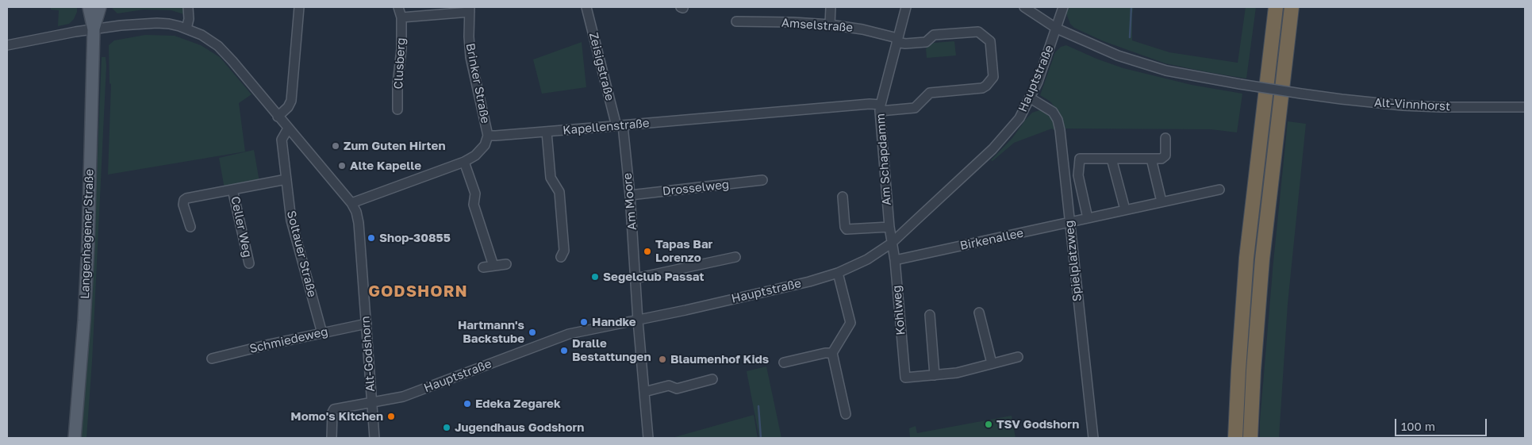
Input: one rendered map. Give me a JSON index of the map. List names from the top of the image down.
{
  "streets": {
    "main road": ["Langenhagener Straße"],
    "street": [
      "Amselstraße",
      "Clusberg",
      "Zeisigstraße",
      "Hauptstraße",
      "Brinker Straße",
      "Alt-Vinnhorst",
      "Kapellenstraße",
      "Am Schapdamm",
      "Drosselweg",
      "Am Moore",
      "Celler Weg",
      "Birkenallee",
      "Soltauer Straße",
      "Spielplatzweg",
      "Kohlweg",
      "Schmiedeweg",
      "Alt-Godshorn"
    ]
  },
  "crossings": [
    ["Amselstraße", "Kapellenstraße"],
    ["Amselstraße", "Am Schapdamm"],
    ["Zeisigstraße", "Kapellenstraße"],
    ["Zeisigstraße", "Am Moore"],
    ["Hauptstraße", "Alt-Vinnhorst"],
    ["Hauptstraße", "Am Schapdamm"],
    ["Hauptstraße", "Am Moore"],
    ["Hauptstraße", "Spielplatzweg"],
    ["Hauptstraße", "Kohlweg"],
    ["Hauptstraße", "Alt-Godshorn"],
    ["Brinker Straße", "Kapellenstraße"],
    ["Kapellenstraße", "Am Schapdamm"],
    ["Kapellenstraße", "Am Moore"],
    ["Am Schapdamm", "Kohlweg"],
    ["Drosselweg", "Am Moore"],
    ["Langenhagener Straße", "Alt-Godshorn"],
    ["Birkenallee", "Spielplatzweg"],
    ["Birkenallee", "Kohlweg"],
    ["Soltauer Straße", "Schmiedeweg"],
    ["Soltauer Straße", "Alt-Godshorn"],
    ["Schmiedeweg", "Alt-Godshorn"]
  ],
  "districts": ["GODSHORN"],
  "places": [
    "Zum Guten Hirten",
    "Alte Kapelle",
    "Shop-30855",
    "Tapas Bar Lorenzo",
    "Segelclub Passat",
    "Handke",
    "Hartmann's Backstube",
    "Dralle Bestattungen",
    "Blaumenhof Kids",
    "Edeka Zegarek",
    "Momo's Kitchen",
    "TSV Godshorn",
    "Jugendhaus Godshorn"
  ],
  "scale_bar": "100 m"
}
